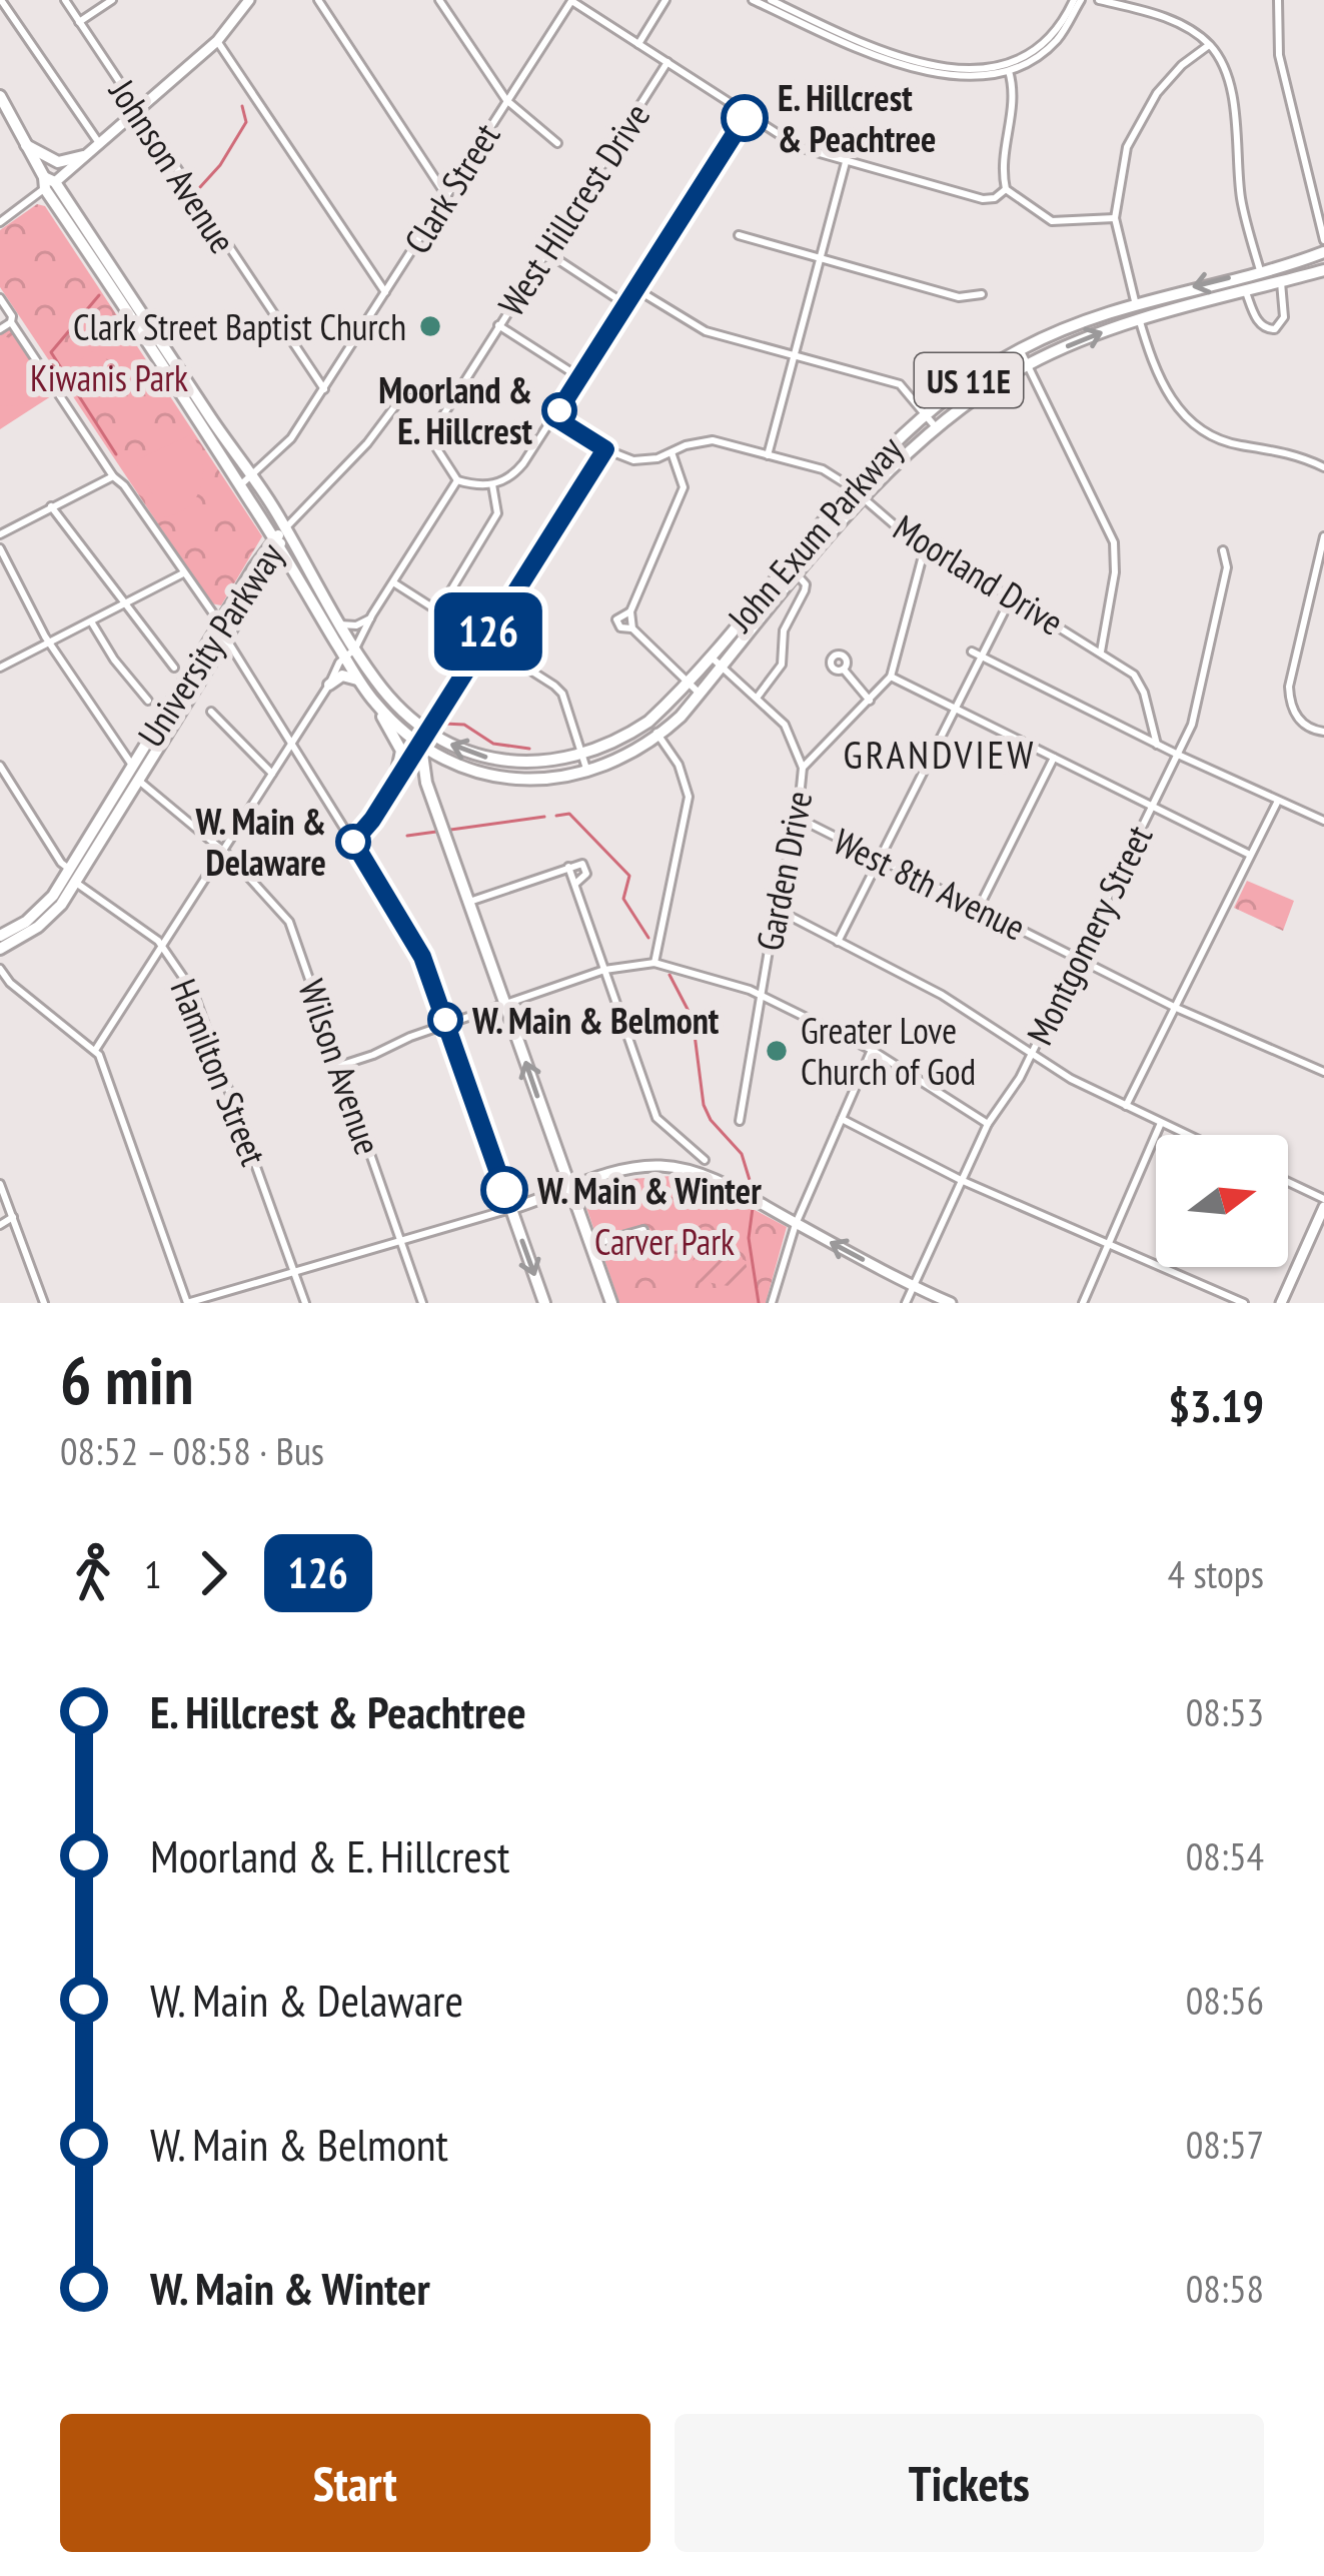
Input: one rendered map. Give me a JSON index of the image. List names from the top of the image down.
{
  "streets": {
    "main road": ["US 11E", "John Exum Parkway", "University Parkway"],
    "street": [
      "Johnson Avenue",
      "Clark Street",
      "West Hillcrest Drive",
      "Moorland Drive",
      "Garden Drive",
      "West 8th Avenue",
      "Montgomery Street",
      "Wilson Avenue",
      "Hamilton Street"
    ]
  },
  "crossings": [
    ["Johnson Avenue", "Clark Street"],
    ["Clark Street", "US 11E"],
    ["US 11E", "John Exum Parkway"],
    ["US 11E", "University Parkway"],
    ["John Exum Parkway", "Moorland Drive"],
    ["John Exum Parkway", "Garden Drive"],
    ["University Parkway", "Wilson Avenue"],
    ["University Parkway", "Hamilton Street"],
    ["Garden Drive", "West 8th Avenue"],
    ["West 8th Avenue", "Montgomery Street"]
  ],
  "districts": ["GRANDVIEW"],
  "parks": ["Kiwanis Park", "Carver Park"],
  "places": [
    "E. Hillcrest & Peachtree",
    "Clark Street Baptist Church",
    "Moorland & E. Hillcrest",
    "W. Main & Delaware",
    "W. Main & Belmont",
    "Greater Love Church of God",
    "W. Main & Winter"
  ],
  "lines": ["bus line 126"],
  "north": "right",
  "page": {
    "on_map": "126",
    "heading": ["6 min", "08:52 – 08:58 · Bus", "$3.19"],
    "legs": ["1", "126", "4 stops"],
    "list": [
      {
        "name": "E. Hillcrest & Peachtree",
        "value": "08:53"
      },
      {
        "name": "Moorland & E. Hillcrest",
        "value": "08:54"
      },
      {
        "name": "W. Main & Delaware",
        "value": "08:56"
      },
      {
        "name": "W. Main & Belmont",
        "value": "08:57"
      },
      {
        "name": "W. Main & Winter",
        "value": "08:58"
      }
    ],
    "buttons": ["Start", "Tickets"]
  }
}
